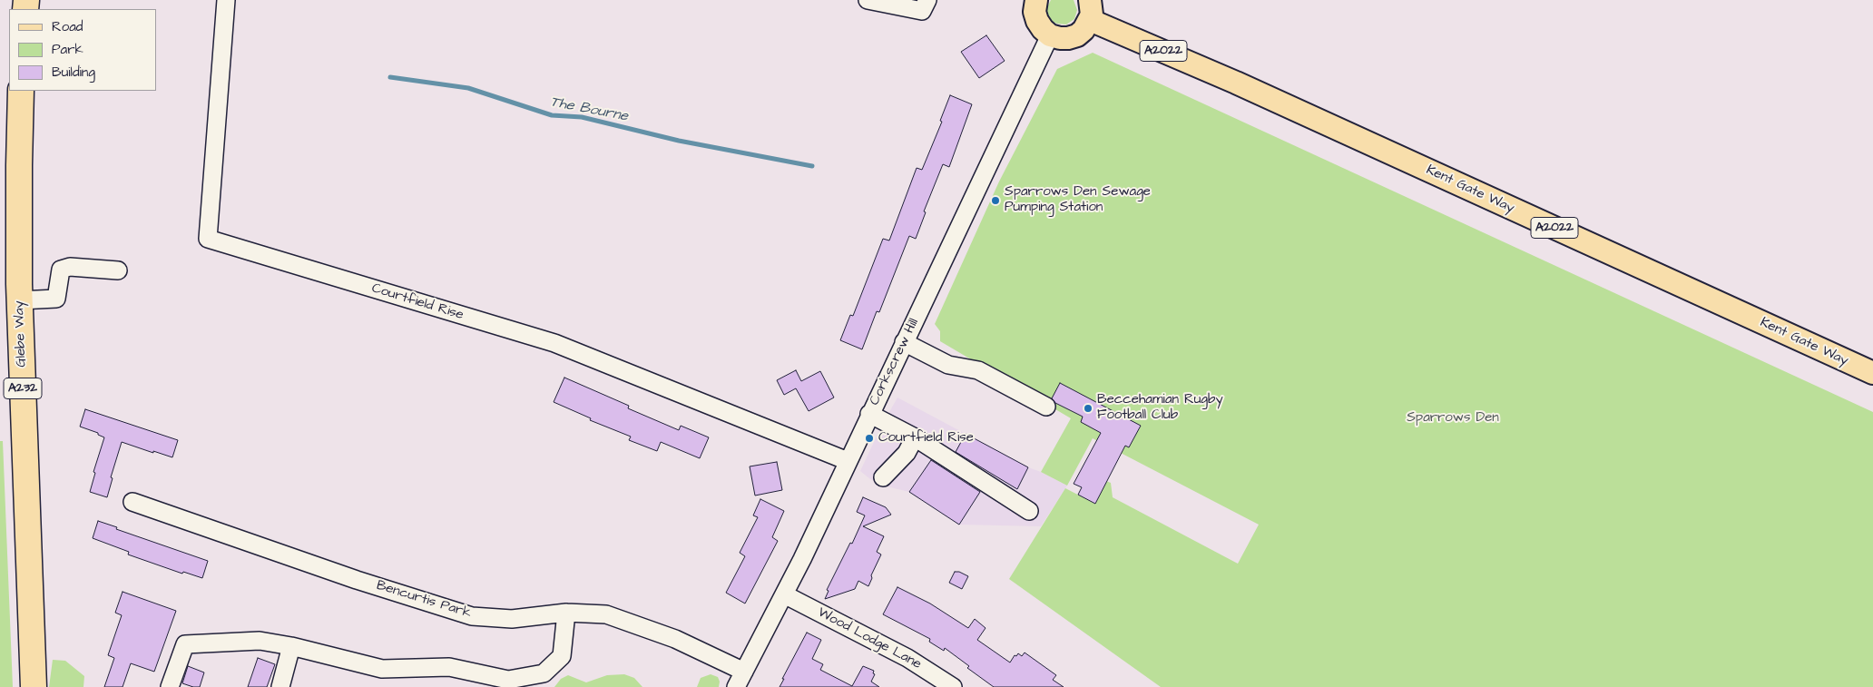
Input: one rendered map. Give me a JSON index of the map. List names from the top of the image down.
{
  "streets": {
    "highway": ["Glebe Way", "A232"],
    "main road": ["A2022", "Kent Gate Way"],
    "street": [
      "Courtfield Rise",
      "Corkscrew Hill",
      "Bencurtis Park",
      "Wood Lodge Lane"
    ]
  },
  "crossings": [
    ["Courtfield Rise", "Corkscrew Hill"],
    ["Corkscrew Hill", "Bencurtis Park"],
    ["Corkscrew Hill", "Wood Lodge Lane"]
  ],
  "water": ["The Bourne"],
  "parks": ["Sparrows Den"],
  "places": ["Sparrows Den Sewage Pumping Station", "Beccehamian Rugby Football Club", "Courtfield Rise"],
  "legend": ["Road", "Park", "Building"]
}
